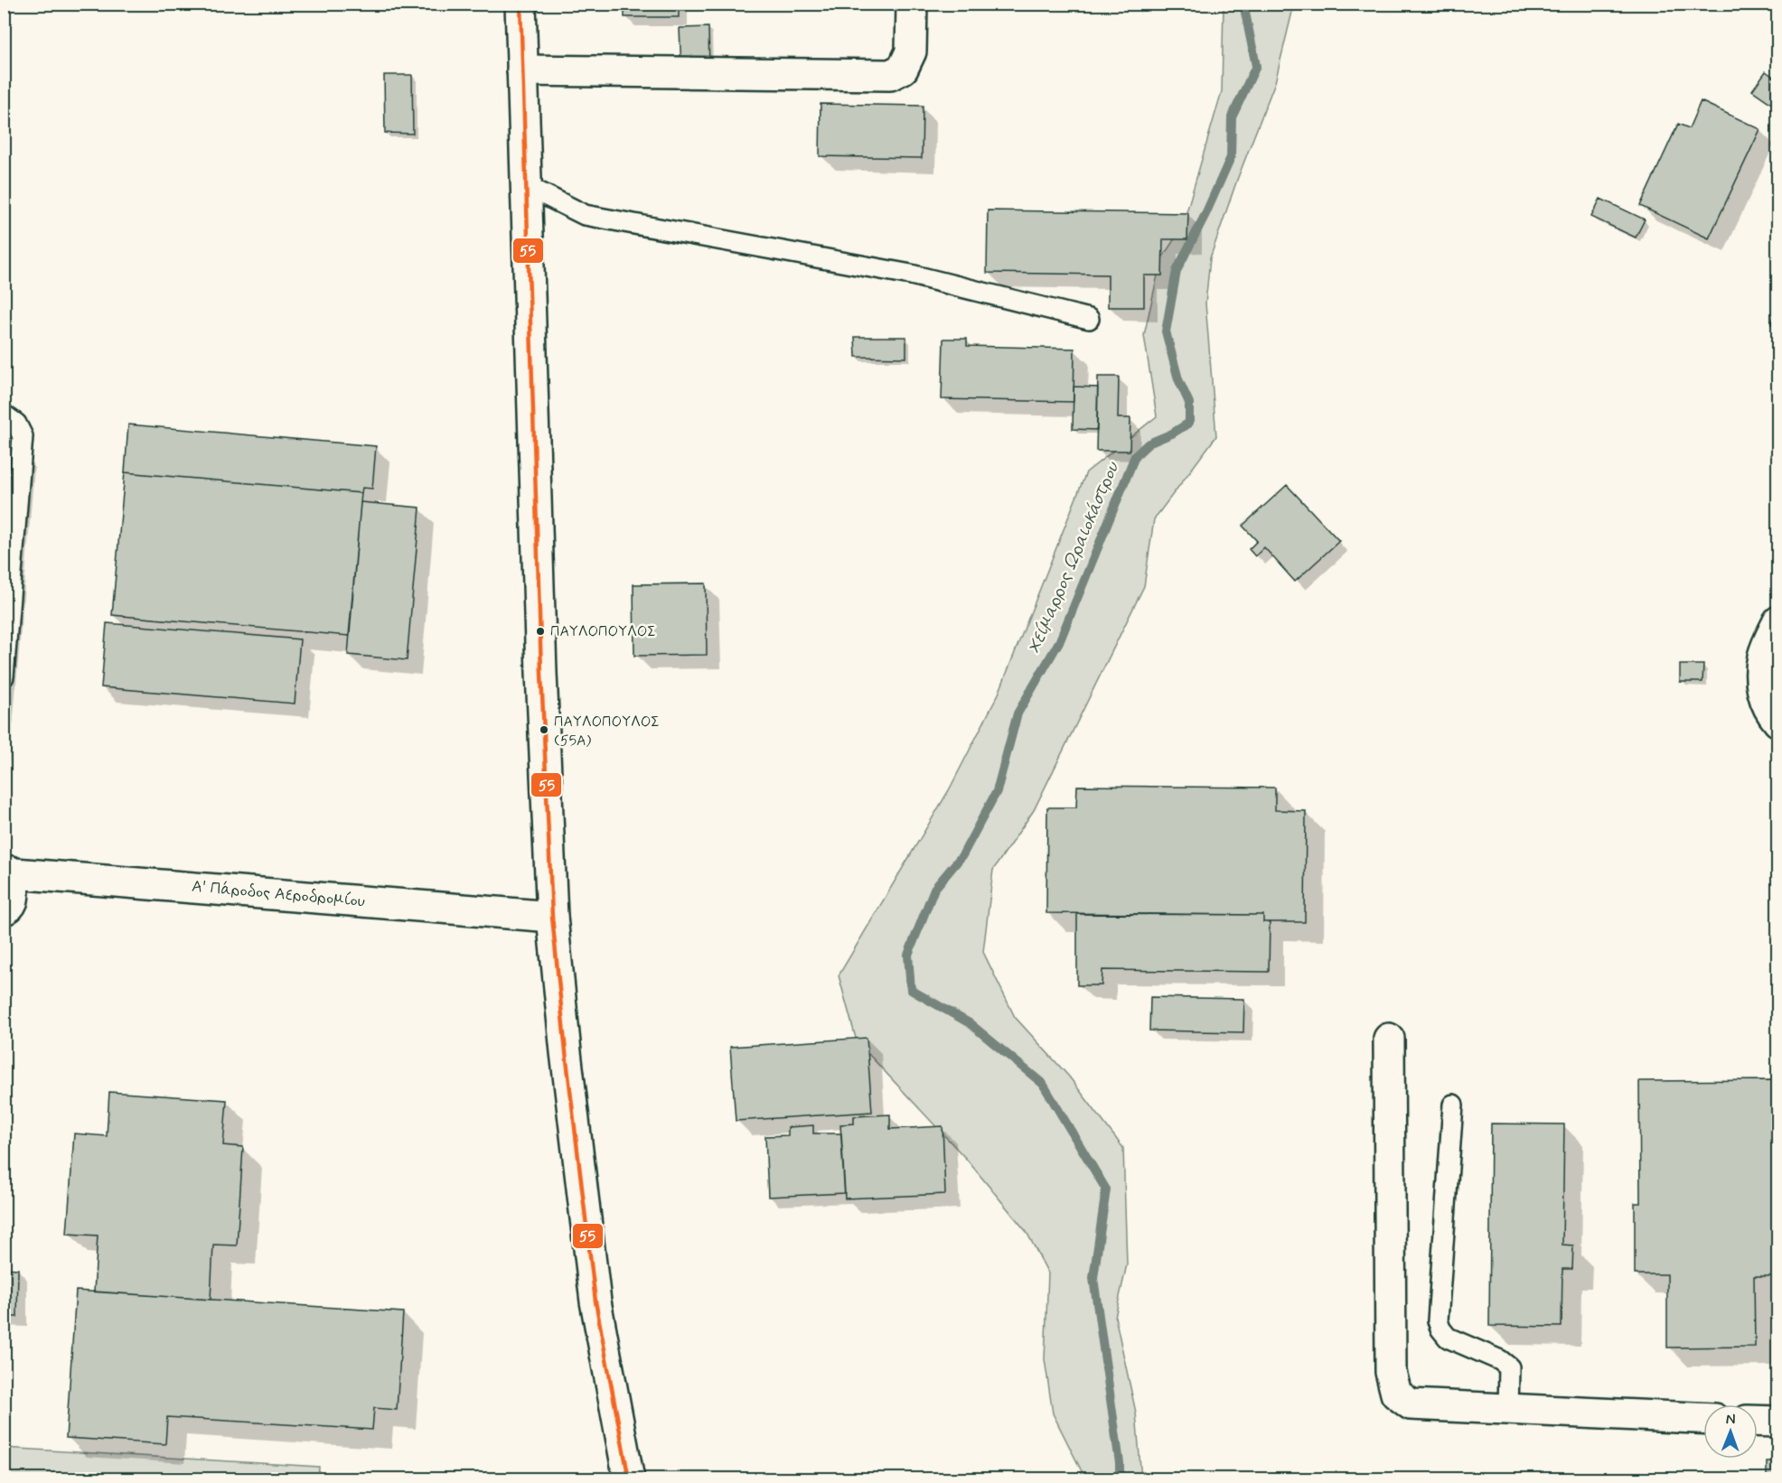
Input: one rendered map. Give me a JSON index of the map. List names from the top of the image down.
{
  "streets": {
    "street": ["Α' Πάροδος Αεροδρομίου"]
  },
  "water": ["Χείμαρρος Ωραιοκάστρου"],
  "places": ["ΠΑΥΛΟΠΟΥΛΟΣ", "ΠΑΥΛΟΠΟΥΛΟΣ (55Α)"],
  "lines": ["transit line 55"],
  "north": "top"
}
